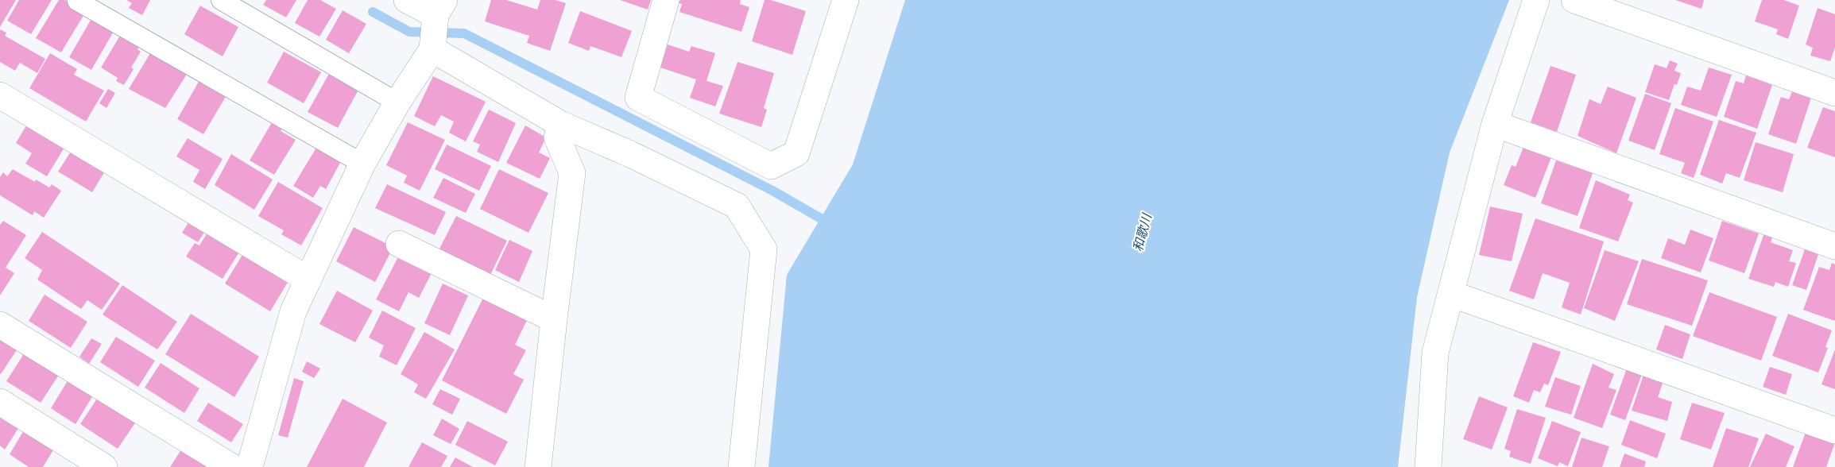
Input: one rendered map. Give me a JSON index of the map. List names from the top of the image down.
{
  "water": ["和歌川"]
}
